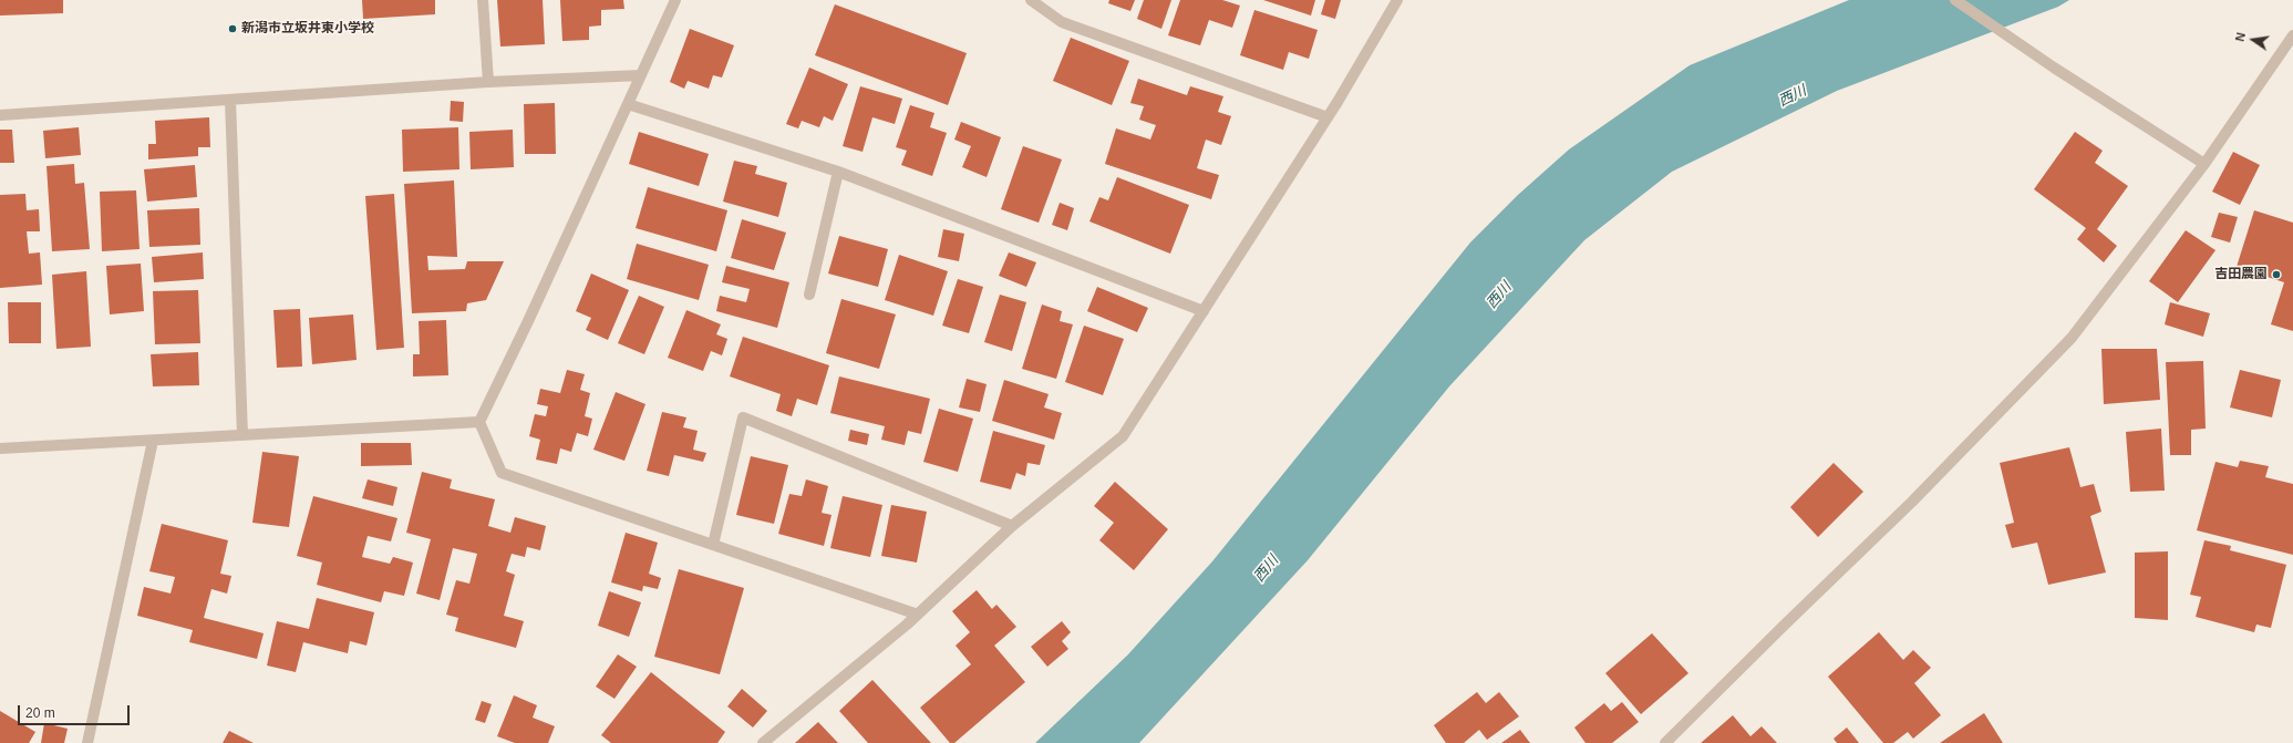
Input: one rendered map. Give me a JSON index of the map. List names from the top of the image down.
{
  "water": ["西川"],
  "places": ["新潟市立坂井東小学校", "吉田農園"],
  "scale_bar": "20 m",
  "north": "left"
}
